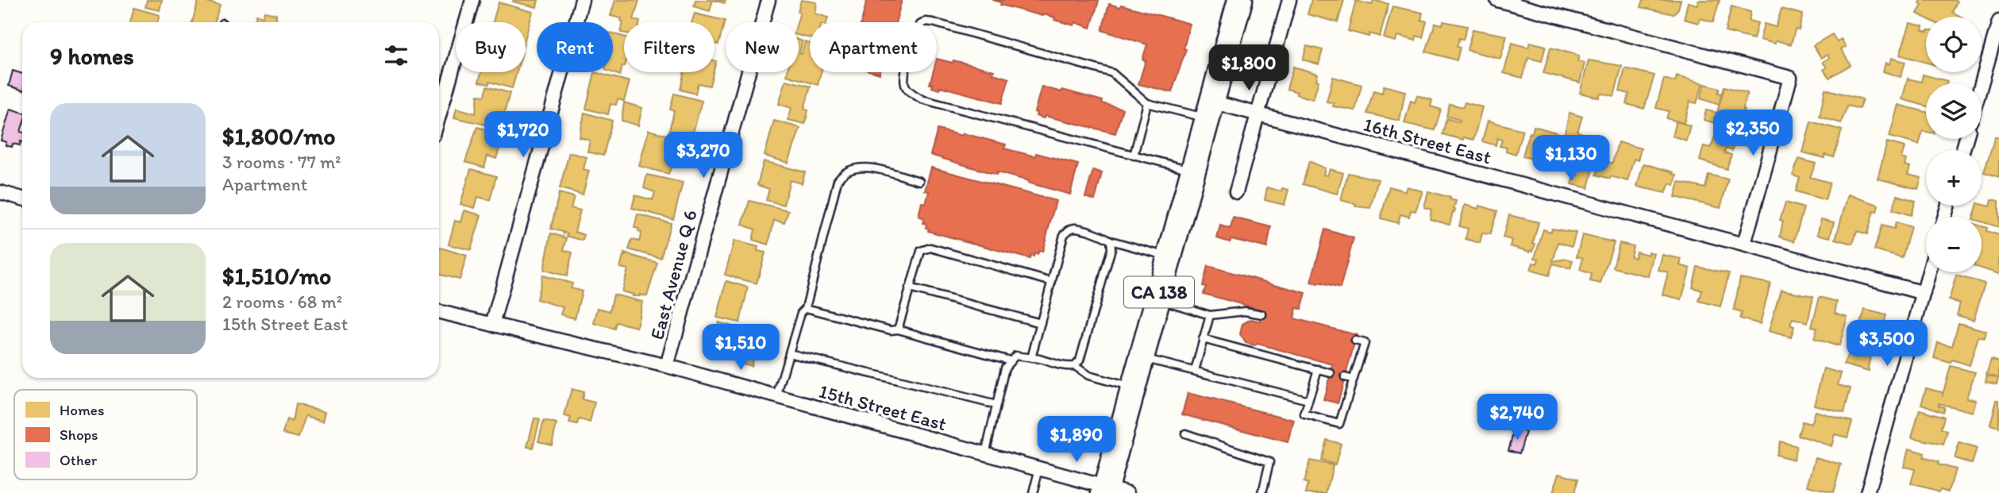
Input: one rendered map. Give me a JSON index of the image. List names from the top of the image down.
{
  "streets": {
    "highway": ["CA 138"],
    "street": ["16th Street East", "East Avenue Q 6", "15th Street East"]
  },
  "crossings": [
    ["16th Street East", "CA 138"],
    ["East Avenue Q 6", "15th Street East"],
    ["CA 138", "15th Street East"]
  ],
  "legend": ["Homes", "Shops", "Other"],
  "page": {
    "map_buttons": ["+", "−"],
    "chip": [
      "Buy",
      "Rent",
      "Filters",
      "New",
      "Apartment"
    ],
    "heading": "9 homes",
    "price": [
      "$1,800",
      "$2,350",
      "$1,720",
      "$3,270",
      "$1,130",
      "$3,500",
      "$1,510",
      "$2,740",
      "$1,890"
    ],
    "list": [
      {
        "name": "$1,800/mo",
        "note": "3 rooms · 77 m² · Apartment"
      },
      {
        "name": "$1,510/mo",
        "note": "2 rooms · 68 m² · 15th Street East"
      }
    ]
  }
}
